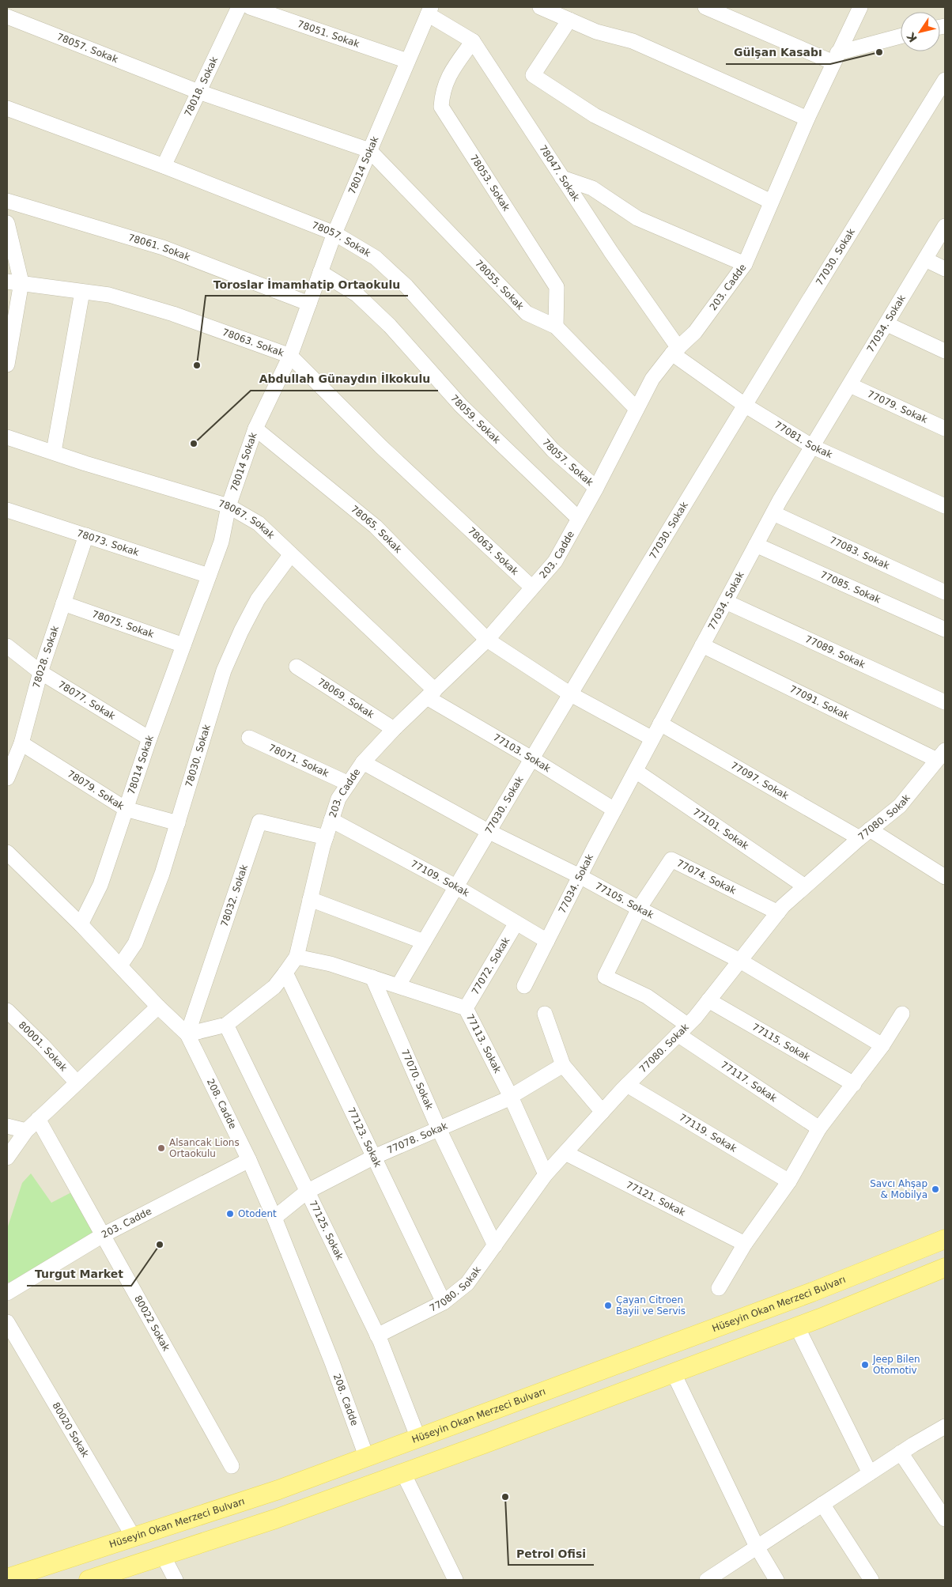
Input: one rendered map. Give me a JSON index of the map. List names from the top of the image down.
{
  "streets": {
    "main road": ["Hüseyin Okan Merzeci Bulvarı"],
    "street": [
      "78051. Sokak",
      "78057. Sokak",
      "78018. Sokak",
      "78014 Sokak",
      "78047. Sokak",
      "78053. Sokak",
      "78061. Sokak",
      "77030. Sokak",
      "78055. Sokak",
      "203. Cadde",
      "77034. Sokak",
      "78063. Sokak",
      "77079. Sokak",
      "78059. Sokak",
      "77081. Sokak",
      "78067. Sokak",
      "78065. Sokak",
      "78073. Sokak",
      "77083. Sokak",
      "77085. Sokak",
      "78075. Sokak",
      "77089. Sokak",
      "78028. Sokak",
      "78069. Sokak",
      "78077. Sokak",
      "77091. Sokak",
      "77103. Sokak",
      "78030. Sokak",
      "78071. Sokak",
      "77097. Sokak",
      "78079. Sokak",
      "77080. Sokak",
      "77101. Sokak",
      "77074. Sokak",
      "77109. Sokak",
      "78032. Sokak",
      "77105. Sokak",
      "77072. Sokak",
      "77115. Sokak",
      "77113. Sokak",
      "80001. Sokak",
      "77070. Sokak",
      "77117. Sokak",
      "208. Cadde",
      "77119. Sokak",
      "77123. Sokak",
      "77078. Sokak",
      "77121. Sokak",
      "77125. Sokak",
      "80022 Sokak",
      "80020 Sokak"
    ]
  },
  "crossings": [
    ["78051. Sokak", "78014 Sokak"],
    ["78057. Sokak", "78018. Sokak"],
    ["78057. Sokak", "78014 Sokak"],
    ["78057. Sokak", "78055. Sokak"],
    ["78057. Sokak", "203. Cadde"],
    ["78014 Sokak", "78047. Sokak"],
    ["78014 Sokak", "78061. Sokak"],
    ["78014 Sokak", "78055. Sokak"],
    ["78014 Sokak", "78063. Sokak"],
    ["78014 Sokak", "78059. Sokak"],
    ["78014 Sokak", "78067. Sokak"],
    ["78014 Sokak", "78065. Sokak"],
    ["78014 Sokak", "78073. Sokak"],
    ["78014 Sokak", "78075. Sokak"],
    ["78014 Sokak", "78077. Sokak"],
    ["78014 Sokak", "78079. Sokak"],
    ["78014 Sokak", "208. Cadde"],
    ["78047. Sokak", "78053. Sokak"],
    ["78047. Sokak", "203. Cadde"],
    ["78047. Sokak", "77081. Sokak"],
    ["78053. Sokak", "78055. Sokak"],
    ["77030. Sokak", "77081. Sokak"],
    ["77030. Sokak", "77103. Sokak"],
    ["77030. Sokak", "77109. Sokak"],
    ["77030. Sokak", "77105. Sokak"],
    ["77030. Sokak", "77113. Sokak"],
    ["78055. Sokak", "203. Cadde"],
    ["203. Cadde", "78063. Sokak"],
    ["203. Cadde", "78059. Sokak"],
    ["203. Cadde", "77081. Sokak"],
    ["203. Cadde", "78067. Sokak"],
    ["203. Cadde", "78065. Sokak"],
    ["203. Cadde", "78069. Sokak"],
    ["203. Cadde", "77103. Sokak"],
    ["203. Cadde", "78071. Sokak"],
    ["203. Cadde", "77109. Sokak"],
    ["203. Cadde", "78032. Sokak"],
    ["203. Cadde", "77105. Sokak"],
    ["203. Cadde", "77113. Sokak"],
    ["203. Cadde", "208. Cadde"],
    ["203. Cadde", "77123. Sokak"],
    ["203. Cadde", "77125. Sokak"],
    ["203. Cadde", "80022 Sokak"],
    ["77034. Sokak", "77079. Sokak"],
    ["77034. Sokak", "77081. Sokak"],
    ["77034. Sokak", "77083. Sokak"],
    ["77034. Sokak", "77085. Sokak"],
    ["77034. Sokak", "77089. Sokak"],
    ["77034. Sokak", "77091. Sokak"],
    ["77034. Sokak", "77103. Sokak"],
    ["77034. Sokak", "77097. Sokak"],
    ["77034. Sokak", "77101. Sokak"],
    ["77034. Sokak", "77109. Sokak"],
    ["77034. Sokak", "77105. Sokak"],
    ["78067. Sokak", "77103. Sokak"],
    ["78067. Sokak", "78030. Sokak"],
    ["78073. Sokak", "78028. Sokak"],
    ["78075. Sokak", "78028. Sokak"],
    ["78028. Sokak", "78077. Sokak"],
    ["78028. Sokak", "78079. Sokak"],
    ["77091. Sokak", "77080. Sokak"],
    ["78030. Sokak", "78079. Sokak"],
    ["78030. Sokak", "208. Cadde"],
    ["77097. Sokak", "77080. Sokak"],
    ["77080. Sokak", "77101. Sokak"],
    ["77080. Sokak", "77074. Sokak"],
    ["77080. Sokak", "77105. Sokak"],
    ["77080. Sokak", "77115. Sokak"],
    ["77080. Sokak", "77113. Sokak"],
    ["77080. Sokak", "77070. Sokak"],
    ["77080. Sokak", "77117. Sokak"],
    ["77080. Sokak", "77119. Sokak"],
    ["77080. Sokak", "77123. Sokak"],
    ["77080. Sokak", "77121. Sokak"],
    ["77080. Sokak", "77125. Sokak"],
    ["77074. Sokak", "77105. Sokak"],
    ["77074. Sokak", "77117. Sokak"],
    ["77109. Sokak", "77072. Sokak"],
    ["78032. Sokak", "208. Cadde"],
    ["77072. Sokak", "77113. Sokak"],
    ["77113. Sokak", "77070. Sokak"],
    ["77113. Sokak", "77078. Sokak"],
    ["77070. Sokak", "77078. Sokak"],
    ["208. Cadde", "77078. Sokak"],
    ["208. Cadde", "Hüseyin Okan Merzeci Bulvarı"],
    ["77123. Sokak", "77078. Sokak"],
    ["77078. Sokak", "77125. Sokak"],
    ["77125. Sokak", "Hüseyin Okan Merzeci Bulvarı"],
    ["Hüseyin Okan Merzeci Bulvarı", "80020 Sokak"]
  ],
  "places": [
    "Gülşan Kasabı",
    "Toroslar İmamhatip Ortaokulu",
    "Abdullah Günaydın İlkokulu",
    "Alsancak Lions Ortaokulu",
    "Savcı Ahşap & Mobilya",
    "Otodent",
    "Turgut Market",
    "Çayan Citroen Bayii ve Servis",
    "Jeep Bilen Otomotiv",
    "Petrol Ofisi"
  ],
  "north": "bottom left"
}
